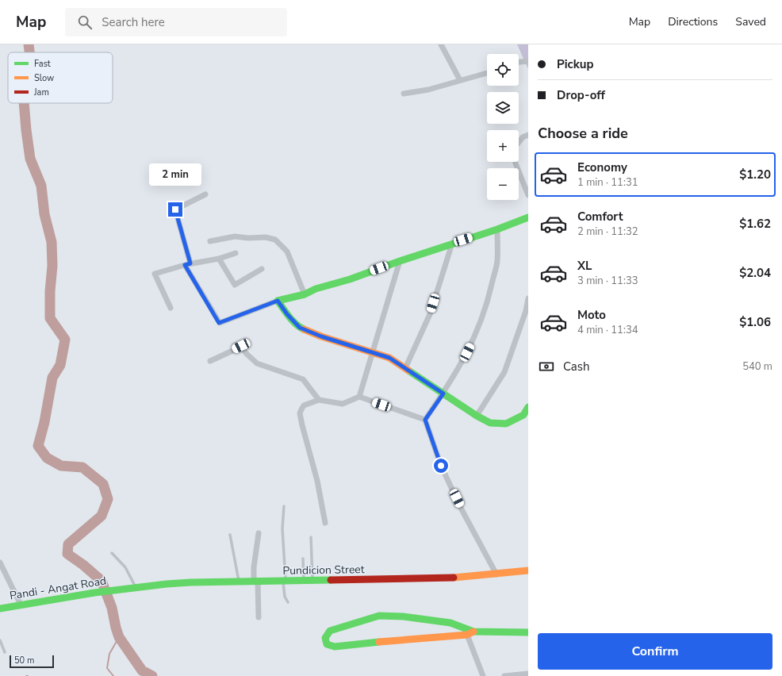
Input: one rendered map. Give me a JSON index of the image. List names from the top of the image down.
{
  "streets": {
    "street": ["Pundicion Street", "Pandi - Angat Road"]
  },
  "crossings": [
    ["Pundicion Street", "Pandi - Angat Road"]
  ],
  "legend": ["Fast", "Slow", "Jam"],
  "scale_bar": "50 m",
  "page": {
    "header": "Map",
    "search": "Search here",
    "nav": ["Map", "Directions", "Saved"],
    "banner": ["Pickup", "Drop-off"],
    "map_buttons": ["+", "−"],
    "heading": "Choose a ride",
    "list": [
      {
        "name": "Economy",
        "note": "1 min · 11:31",
        "value": "$1.20"
      },
      {
        "name": "Comfort",
        "note": "2 min · 11:32",
        "value": "$1.62"
      },
      {
        "name": "XL",
        "note": "3 min · 11:33",
        "value": "$2.04"
      },
      {
        "name": "Moto",
        "note": "4 min · 11:34",
        "value": "$1.06"
      }
    ],
    "bubble": "2 min",
    "pay": ["Cash", "540 m"],
    "buttons": "Confirm",
    "scale": "50 m"
  }
}
